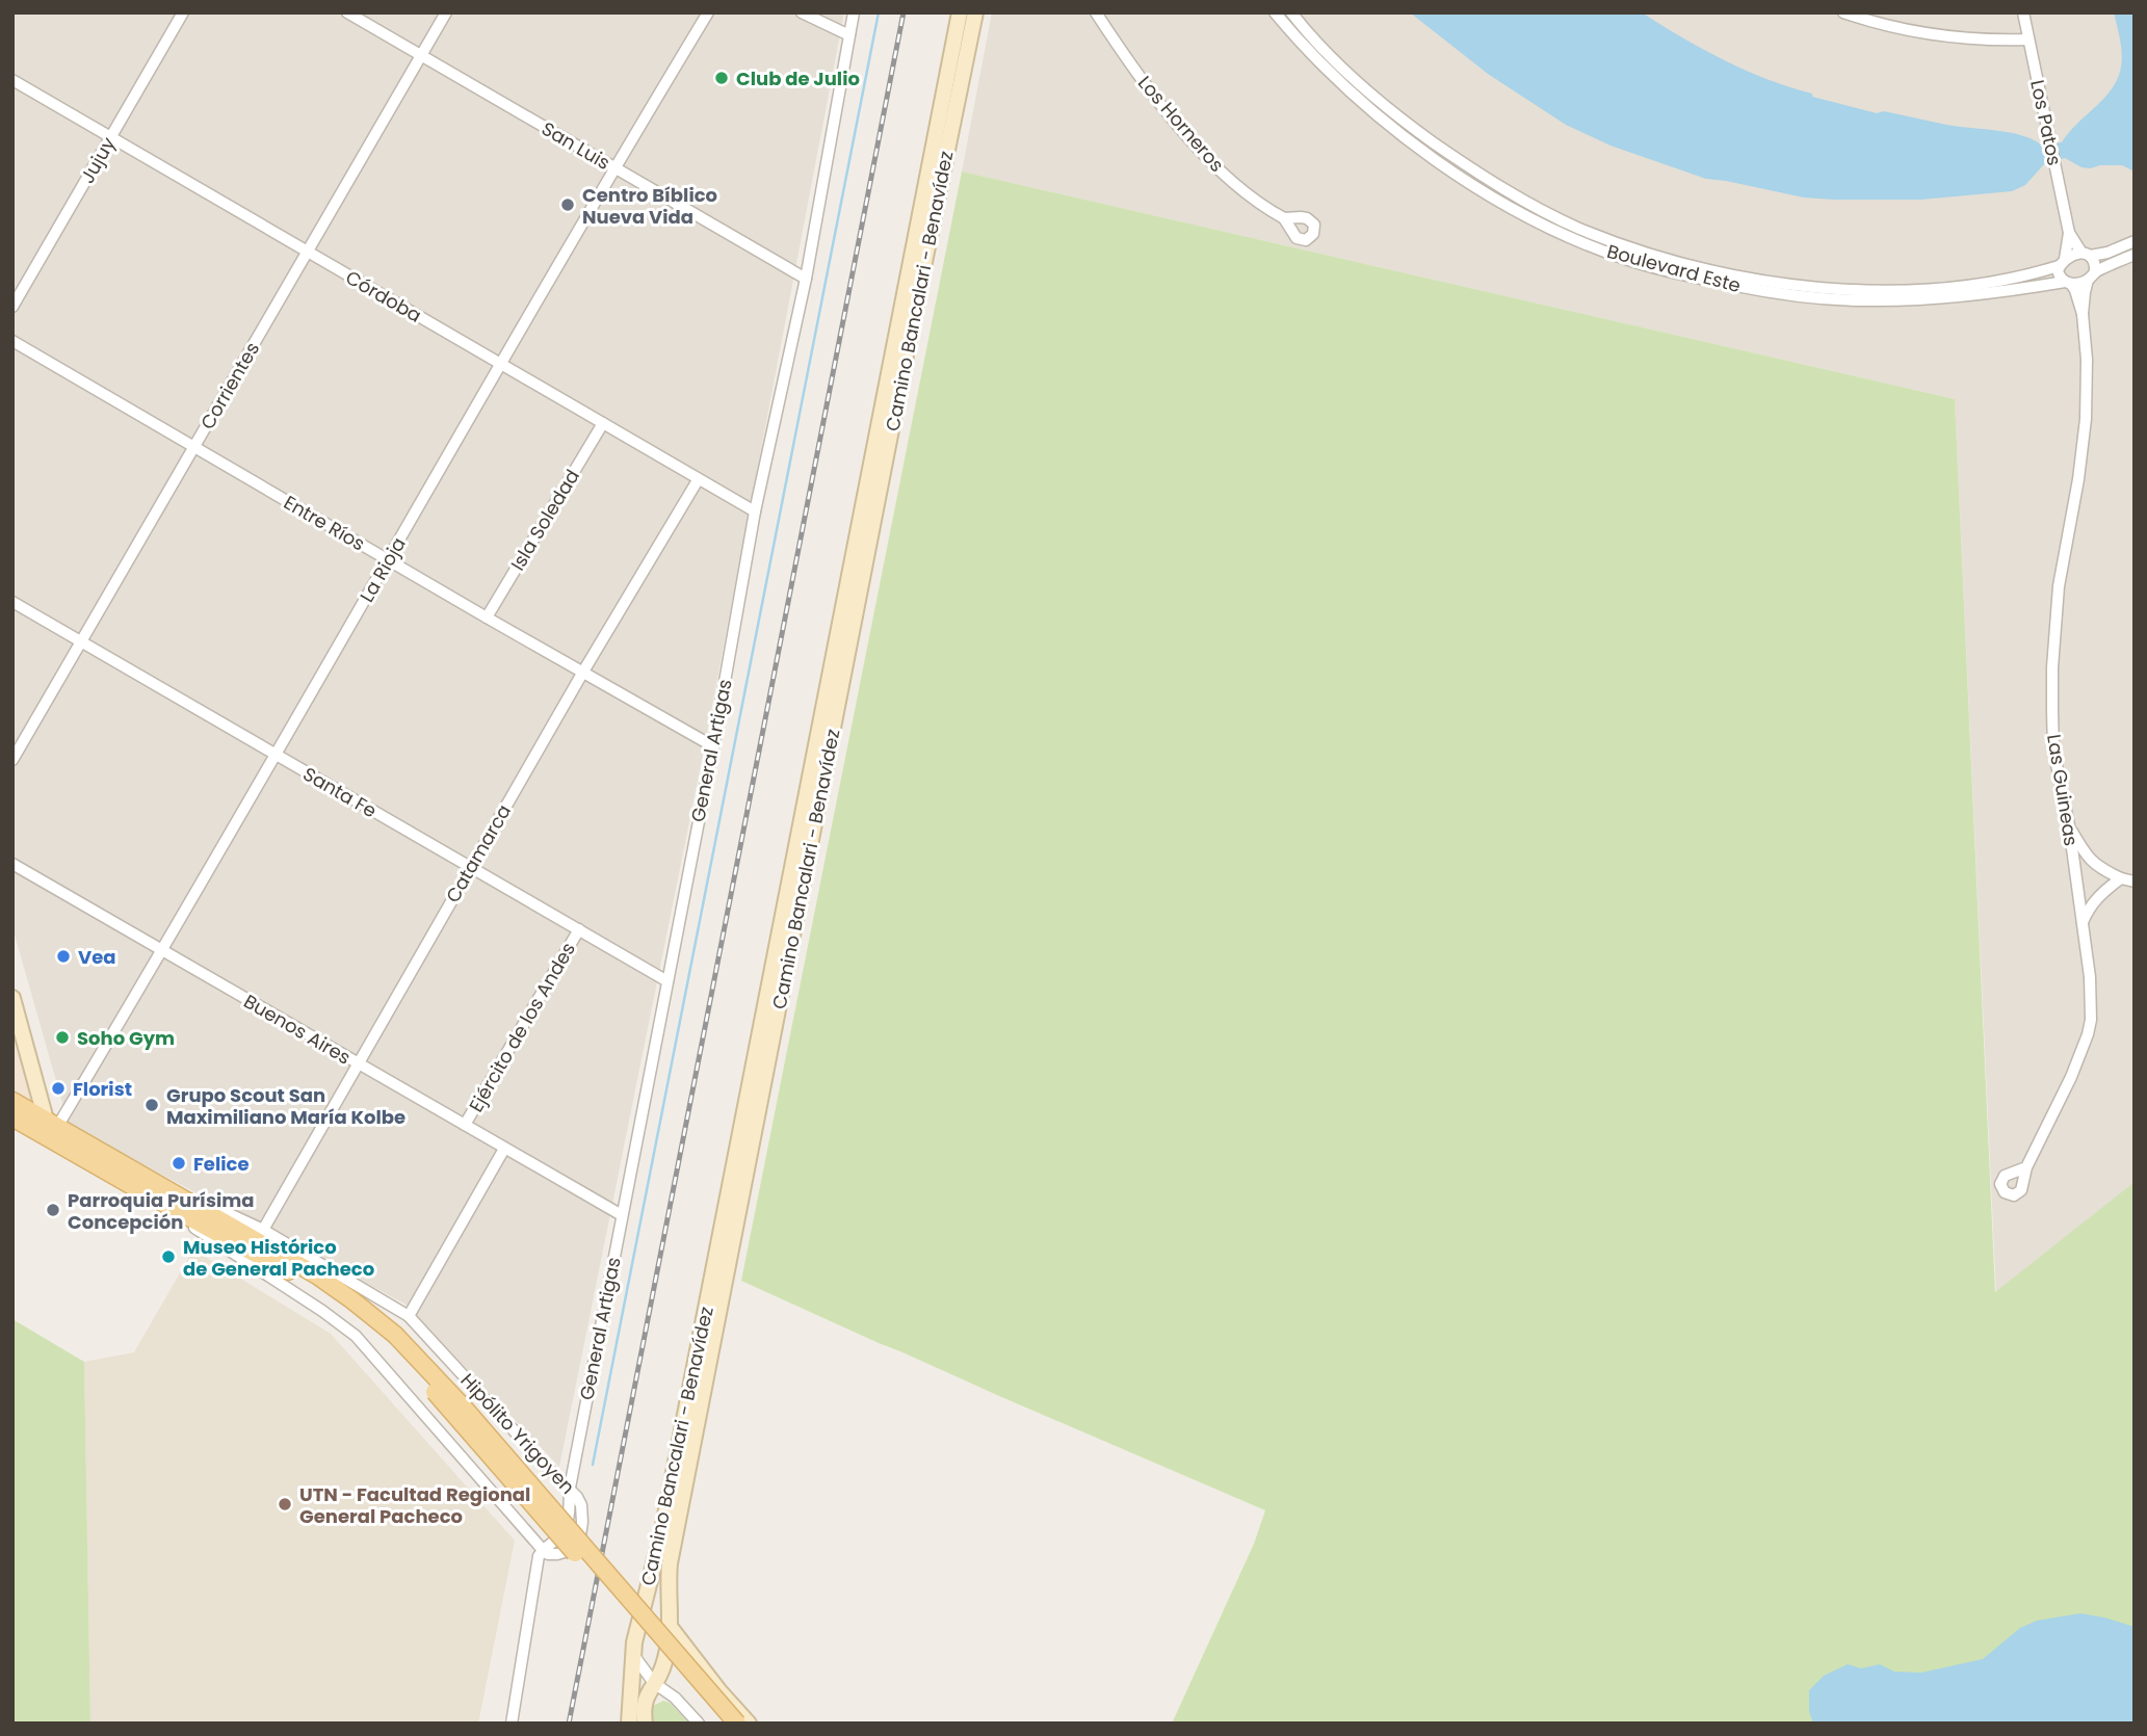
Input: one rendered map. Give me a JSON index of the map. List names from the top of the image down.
{
  "streets": {
    "main road": ["Camino Bancalari - Benavídez"],
    "street": [
      "Los Patos",
      "Los Horneros",
      "San Luis",
      "Jujuy",
      "Boulevard Este",
      "Córdoba",
      "Corrientes",
      "Isla Soledad",
      "Entre Ríos",
      "La Rioja",
      "General Artigas",
      "Las Guineas",
      "Santa Fe",
      "Catamarca",
      "Ejército de los Andes",
      "Buenos Aires",
      "Hipólito Yrigoyen"
    ]
  },
  "crossings": [
    ["Los Patos", "Boulevard Este"],
    ["Los Patos", "Las Guineas"],
    ["San Luis", "Corrientes"],
    ["San Luis", "La Rioja"],
    ["San Luis", "General Artigas"],
    ["Jujuy", "Córdoba"],
    ["Boulevard Este", "Las Guineas"],
    ["Córdoba", "Corrientes"],
    ["Córdoba", "Isla Soledad"],
    ["Córdoba", "La Rioja"],
    ["Córdoba", "General Artigas"],
    ["Córdoba", "Catamarca"],
    ["Corrientes", "Entre Ríos"],
    ["Corrientes", "Santa Fe"],
    ["Isla Soledad", "Entre Ríos"],
    ["Entre Ríos", "La Rioja"],
    ["Entre Ríos", "General Artigas"],
    ["Entre Ríos", "Catamarca"],
    ["La Rioja", "Santa Fe"],
    ["La Rioja", "Buenos Aires"],
    ["General Artigas", "Santa Fe"],
    ["General Artigas", "Buenos Aires"],
    ["General Artigas", "Hipólito Yrigoyen"],
    ["Santa Fe", "Catamarca"],
    ["Santa Fe", "Ejército de los Andes"],
    ["Catamarca", "Buenos Aires"],
    ["Catamarca", "Hipólito Yrigoyen"],
    ["Ejército de los Andes", "Buenos Aires"]
  ],
  "places": [
    "Club de Julio",
    "Centro Bíblico Nueva Vida",
    "Vea",
    "Soho Gym",
    "Florist",
    "Grupo Scout San Maximiliano María Kolbe",
    "Felice",
    "Parroquia Purísima Concepción",
    "Museo Histórico de General Pacheco",
    "UTN - Facultad Regional General Pacheco"
  ]
}
